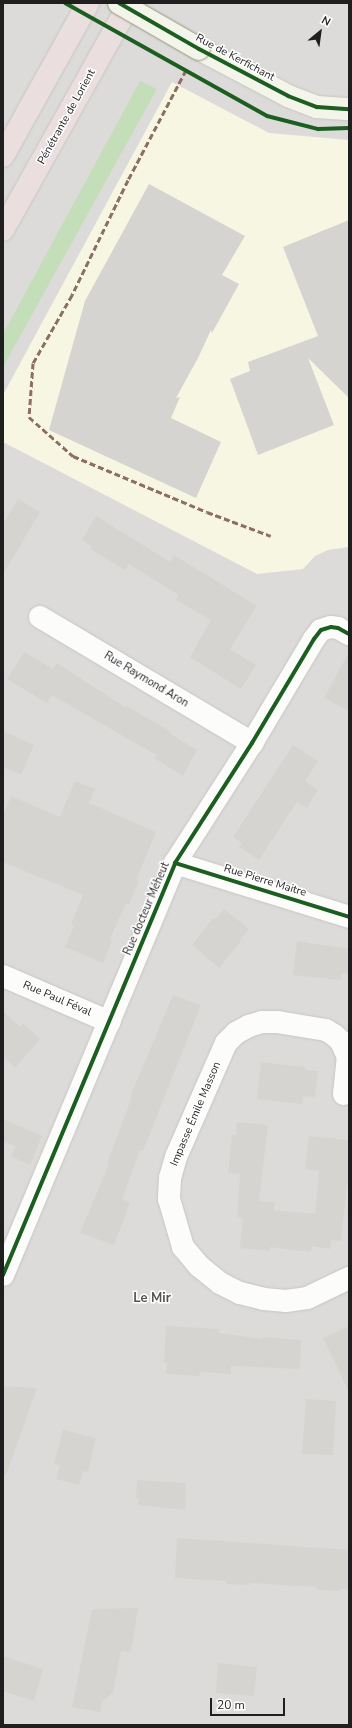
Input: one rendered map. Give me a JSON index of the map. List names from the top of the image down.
{
  "streets": {
    "highway": ["Pénétrante de Lorient"],
    "main road": ["Rue de Kerfichant"],
    "street": [
      "Rue Raymond Aron",
      "Rue Pierre Maitre",
      "Rue docteur Méheut",
      "Rue Paul Féval",
      "Impasse Émile Masson"
    ]
  },
  "crossings": [
    ["Rue Raymond Aron", "Rue docteur Méheut"],
    ["Rue Pierre Maitre", "Rue docteur Méheut"],
    ["Rue docteur Méheut", "Rue Paul Féval"]
  ],
  "districts": ["Le Mir"],
  "scale_bar": "20 m",
  "north": "top right"
}
